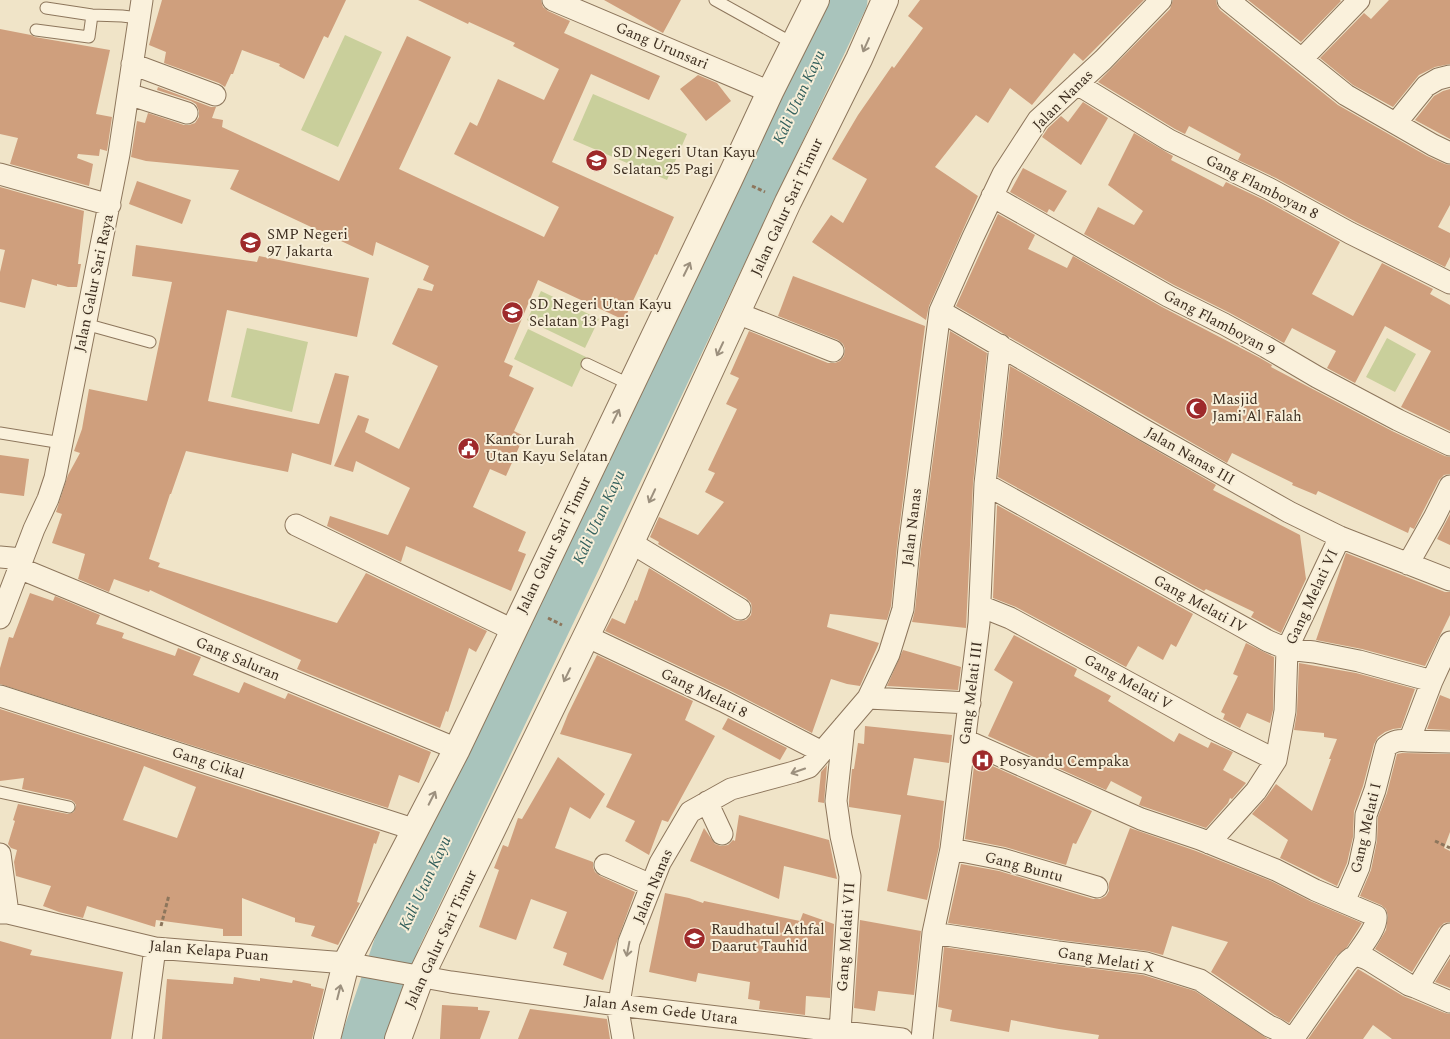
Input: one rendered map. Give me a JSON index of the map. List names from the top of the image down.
{
  "streets": {
    "street": [
      "Gang Urunsari",
      "Jalan Nanas",
      "Gang Flamboyan 8",
      "Jalan Galur Sari Timur",
      "Jalan Galur Sari Raya",
      "Gang Flamboyan 9",
      "Jalan Nanas III",
      "Gang Melati VI",
      "Gang Melati IV",
      "Gang Saluran",
      "Gang Melati V",
      "Gang Melati 8",
      "Gang Melati III",
      "Gang Cikal",
      "Gang Melati I",
      "Gang Buntu",
      "Gang Melati VII",
      "Jalan Kelapa Puan",
      "Gang Melati X",
      "Jalan Asem Gede Utara"
    ]
  },
  "crossings": [
    ["Gang Urunsari", "Jalan Galur Sari Timur"],
    ["Jalan Nanas", "Gang Flamboyan 8"],
    ["Jalan Nanas", "Gang Flamboyan 9"],
    ["Jalan Nanas", "Jalan Nanas III"],
    ["Jalan Nanas", "Gang Melati 8"],
    ["Jalan Nanas", "Gang Melati VII"],
    ["Jalan Nanas", "Jalan Asem Gede Utara"],
    ["Jalan Galur Sari Timur", "Gang Saluran"],
    ["Jalan Galur Sari Timur", "Gang Melati 8"],
    ["Jalan Galur Sari Timur", "Gang Cikal"],
    ["Jalan Galur Sari Timur", "Jalan Kelapa Puan"],
    ["Jalan Galur Sari Timur", "Jalan Asem Gede Utara"],
    ["Jalan Galur Sari Raya", "Gang Saluran"],
    ["Jalan Nanas III", "Gang Melati VI"],
    ["Jalan Nanas III", "Gang Melati III"],
    ["Gang Melati VI", "Gang Melati IV"],
    ["Gang Melati VI", "Gang Melati V"],
    ["Gang Melati IV", "Gang Melati III"],
    ["Gang Melati V", "Gang Melati III"],
    ["Gang Melati III", "Gang Buntu"],
    ["Gang Melati III", "Gang Melati X"],
    ["Gang Melati VII", "Jalan Asem Gede Utara"],
    ["Jalan Kelapa Puan", "Jalan Asem Gede Utara"]
  ],
  "water": ["Kali Utan Kayu"],
  "places": {
    "school or university": [
      "SD Negeri Utan Kayu Selatan 25 Pagi",
      "SMP Negeri 97 Jakarta",
      "SD Negeri Utan Kayu Selatan 13 Pagi",
      "Raudhatul Athfal Daarut Tauhid"
    ],
    "mosque": ["Masjid Jami'Al Falah"],
    "public building": ["Kantor Lurah Utan Kayu Selatan"],
    "hospital": ["Posyandu Cempaka"]
  }
}
